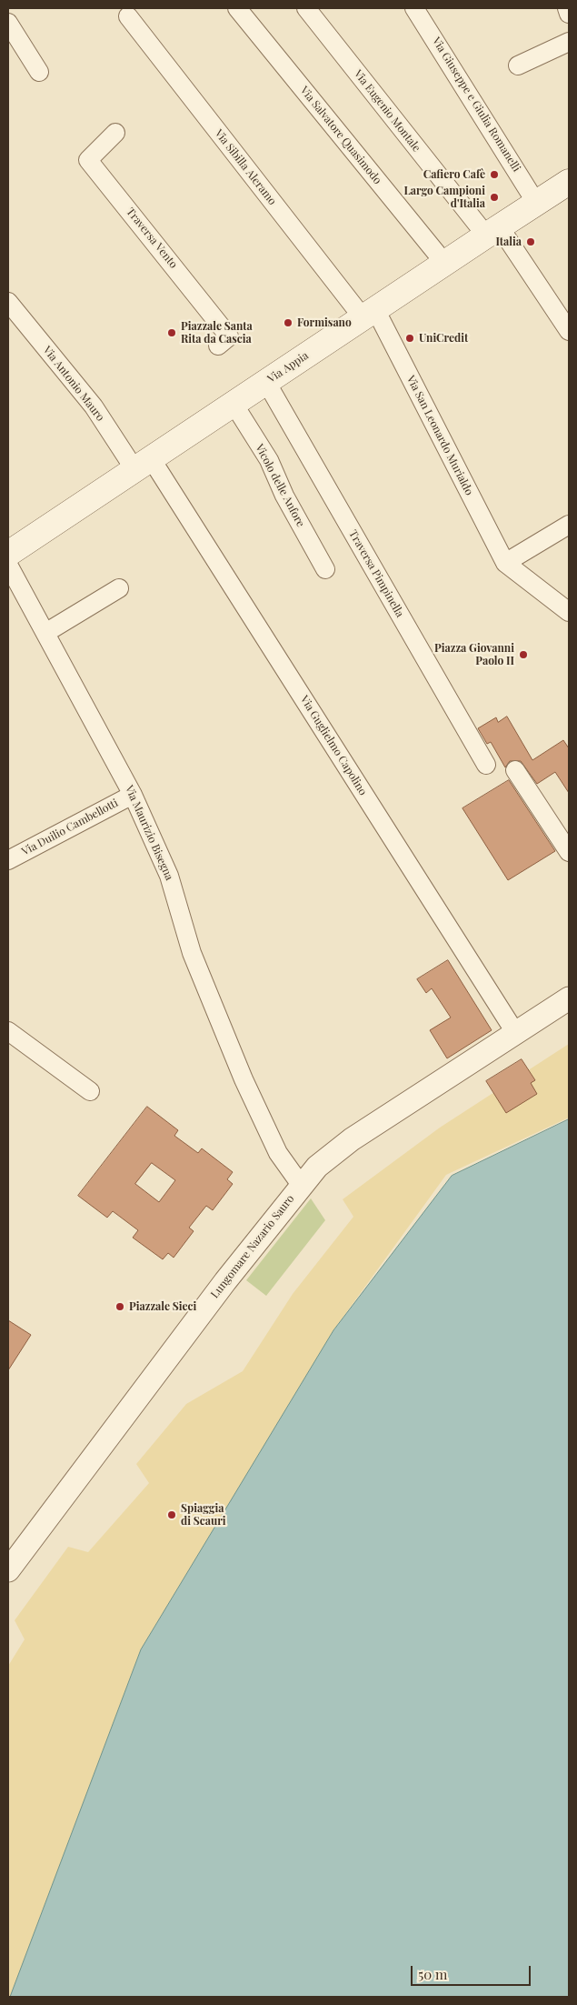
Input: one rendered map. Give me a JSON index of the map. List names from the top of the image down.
{
  "streets": {
    "main road": ["Via Appia"],
    "street": [
      "Via Giuseppe e Giulia Romanelli",
      "Via Eugenio Montale",
      "Via Salvatore Quasimodo",
      "Via Sibilla Aleramo",
      "Traversa Vento",
      "Via Antonio Mauro",
      "Via San Leonardo Murialdo",
      "Vicolo delle Anfore",
      "Traversa Pimpinella",
      "Via Guglielmo Capolino",
      "Via Duilio Cambellotti",
      "Via Maurizio Bisegna",
      "Lungomare Nazario Sauro"
    ]
  },
  "crossings": [
    ["Via Giuseppe e Giulia Romanelli", "Via Appia"],
    ["Via Eugenio Montale", "Via Appia"],
    ["Via Salvatore Quasimodo", "Via Appia"],
    ["Via Sibilla Aleramo", "Via Appia"],
    ["Via Sibilla Aleramo", "Via San Leonardo Murialdo"],
    ["Via Appia", "Via Antonio Mauro"],
    ["Via Appia", "Via San Leonardo Murialdo"],
    ["Via Appia", "Vicolo delle Anfore"],
    ["Via Appia", "Traversa Pimpinella"],
    ["Via Appia", "Via Guglielmo Capolino"],
    ["Via Antonio Mauro", "Via Guglielmo Capolino"],
    ["Via Guglielmo Capolino", "Lungomare Nazario Sauro"],
    ["Via Duilio Cambellotti", "Via Maurizio Bisegna"],
    ["Via Maurizio Bisegna", "Lungomare Nazario Sauro"]
  ],
  "places": [
    "Cafiero Cafè",
    "Largo Campioni d'Italia",
    "Italia",
    "Formisano",
    "Piazzale Santa Rita da Cascia",
    "UniCredit",
    "Piazza Giovanni Paolo II",
    "Piazzale Sieci",
    "Spiaggia di Scauri"
  ],
  "scale_bar": "50 m"
}
